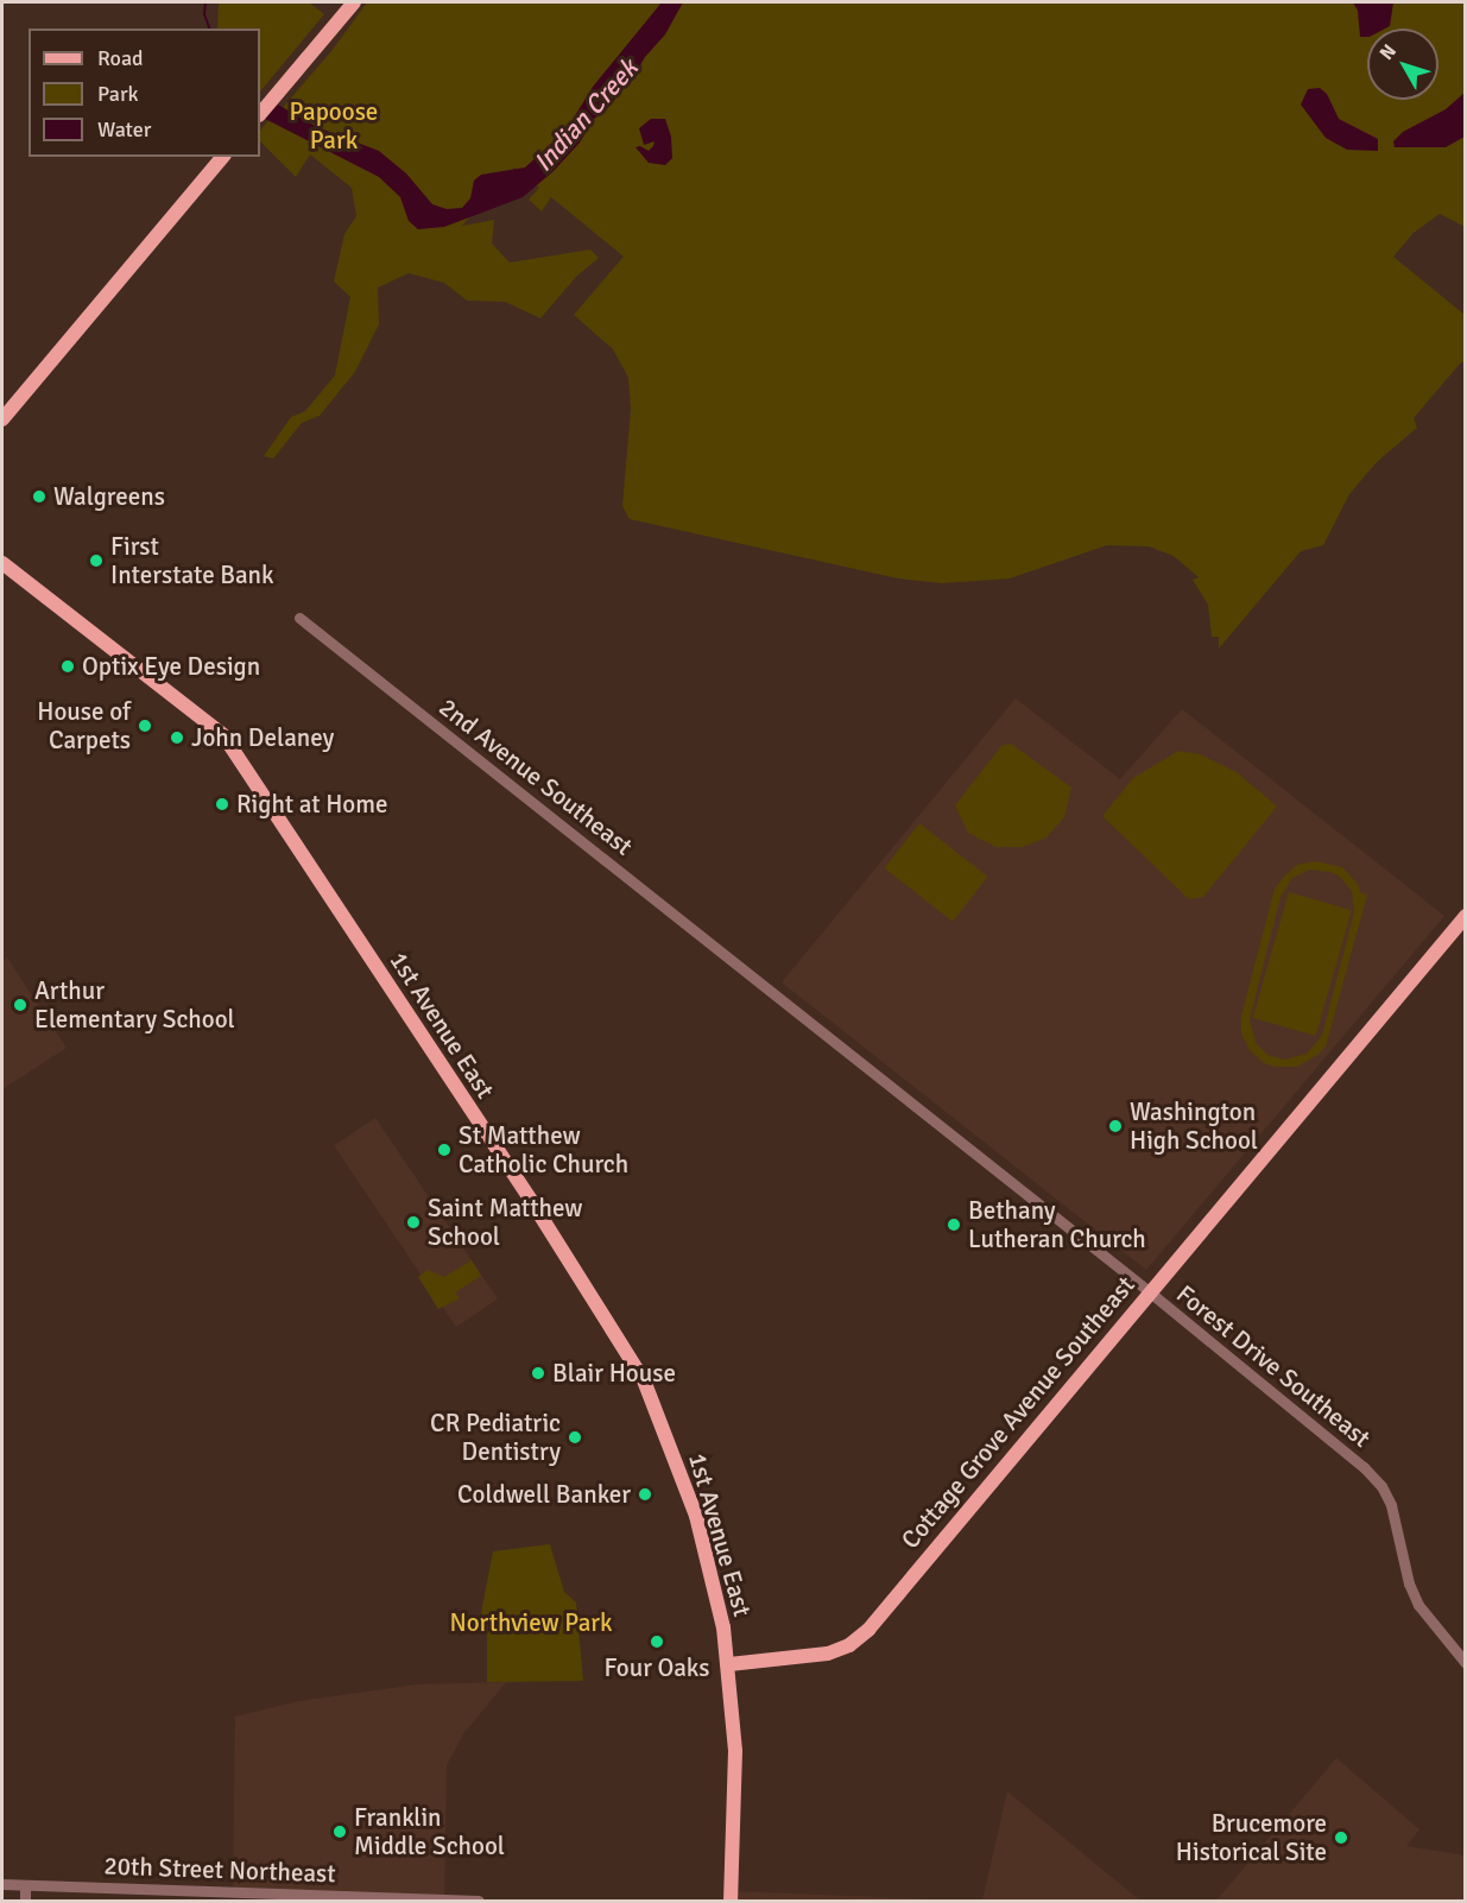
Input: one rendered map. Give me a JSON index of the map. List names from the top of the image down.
{
  "streets": {
    "main road": ["1st Avenue East", "Cottage Grove Avenue Southeast"],
    "street": ["2nd Avenue Southeast", "Forest Drive Southeast", "20th Street Northeast"]
  },
  "crossings": [
    ["2nd Avenue Southeast", "Forest Drive Southeast"],
    ["1st Avenue East", "Cottage Grove Avenue Southeast"],
    ["Forest Drive Southeast", "Cottage Grove Avenue Southeast"]
  ],
  "water": ["Indian Creek"],
  "parks": ["Papoose Park", "Northview Park"],
  "places": [
    "Walgreens",
    "First Interstate Bank",
    "Optix Eye Design",
    "House of Carpets",
    "John Delaney",
    "Right at Home",
    "Arthur Elementary School",
    "Washington High School",
    "St Matthew Catholic Church",
    "Saint Matthew School",
    "Bethany Lutheran Church",
    "Blair House",
    "CR Pediatric Dentistry",
    "Coldwell Banker",
    "Four Oaks",
    "Franklin Middle School",
    "Brucemore Historical Site"
  ],
  "legend": ["Road", "Park", "Water"],
  "north": "top left"
}
